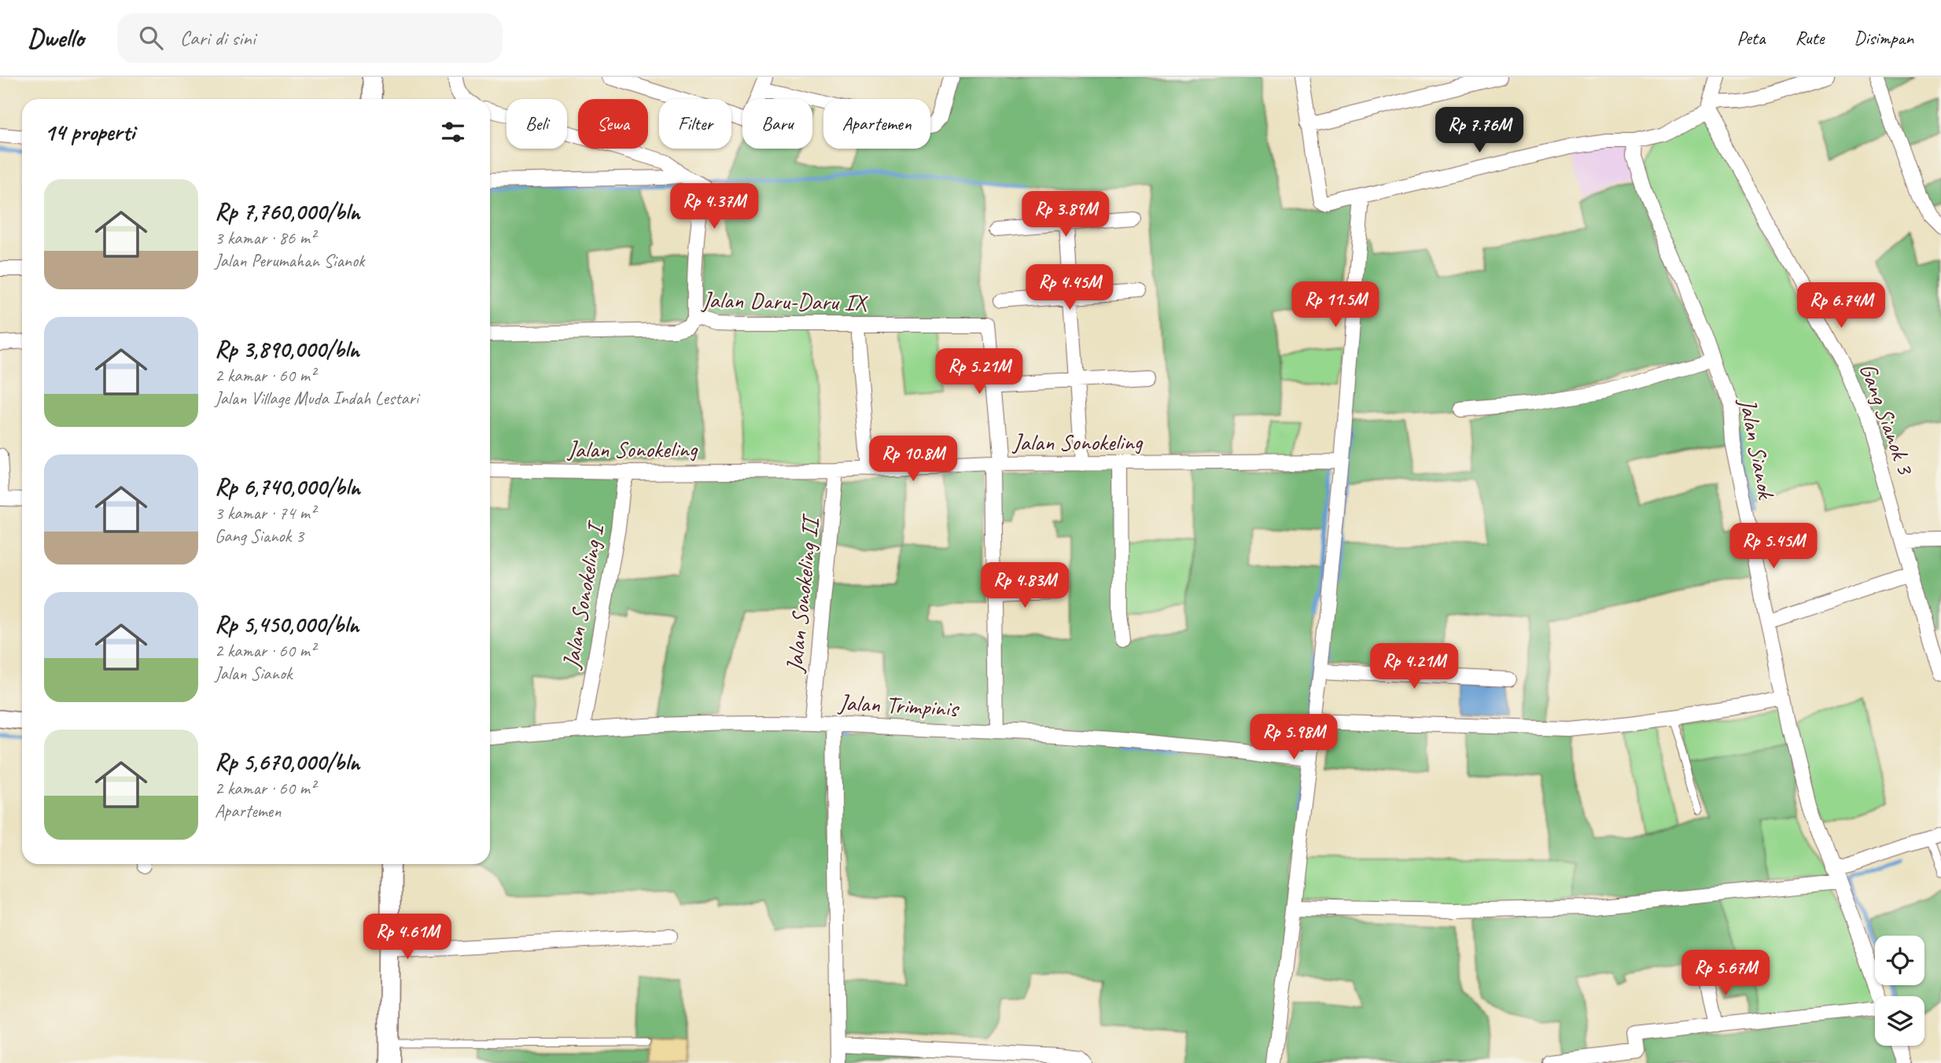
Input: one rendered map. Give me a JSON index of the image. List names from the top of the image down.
{
  "streets": {
    "street": [
      "Jalan Daru-Daru IX",
      "Gang Sianok 3",
      "Jalan Sonokeling",
      "Jalan Sianok",
      "Jalan Sonokeling II",
      "Jalan Sonokeling I",
      "Jalan Trimpinis"
    ]
  },
  "crossings": [
    ["Jalan Daru-Daru IX", "Jalan Sonokeling"],
    ["Jalan Sonokeling", "Jalan Sonokeling II"],
    ["Jalan Sonokeling", "Jalan Sonokeling I"],
    ["Jalan Sonokeling II", "Jalan Trimpinis"],
    ["Jalan Sonokeling I", "Jalan Trimpinis"]
  ],
  "page": {
    "header": "Dwello",
    "search": "Cari di sini",
    "nav": ["Peta", "Rute", "Disimpan"],
    "chip": [
      "Beli",
      "Sewa",
      "Filter",
      "Baru",
      "Apartemen"
    ],
    "heading": "14 properti",
    "price": [
      "Rp 7.76M",
      "Rp 4.37M",
      "Rp 3.89M",
      "Rp 4.45M",
      "Rp 11.5M",
      "Rp 6.74M",
      "Rp 5.21M",
      "Rp 10.8M",
      "Rp 5.45M",
      "Rp 4.83M",
      "Rp 4.21M",
      "Rp 5.98M",
      "Rp 4.61M",
      "Rp 5.67M"
    ],
    "list": [
      {
        "name": "Rp 7,760,000/bln",
        "note": "3 kamar · 86 m² · Jalan Perumahan Sianok"
      },
      {
        "name": "Rp 3,890,000/bln",
        "note": "2 kamar · 60 m² · Jalan Village Muda Indah Lestari"
      },
      {
        "name": "Rp 6,740,000/bln",
        "note": "3 kamar · 74 m² · Gang Sianok 3"
      },
      {
        "name": "Rp 5,450,000/bln",
        "note": "2 kamar · 60 m² · Jalan Sianok"
      },
      {
        "name": "Rp 5,670,000/bln",
        "note": "2 kamar · 60 m² · Apartemen"
      }
    ]
  }
}
